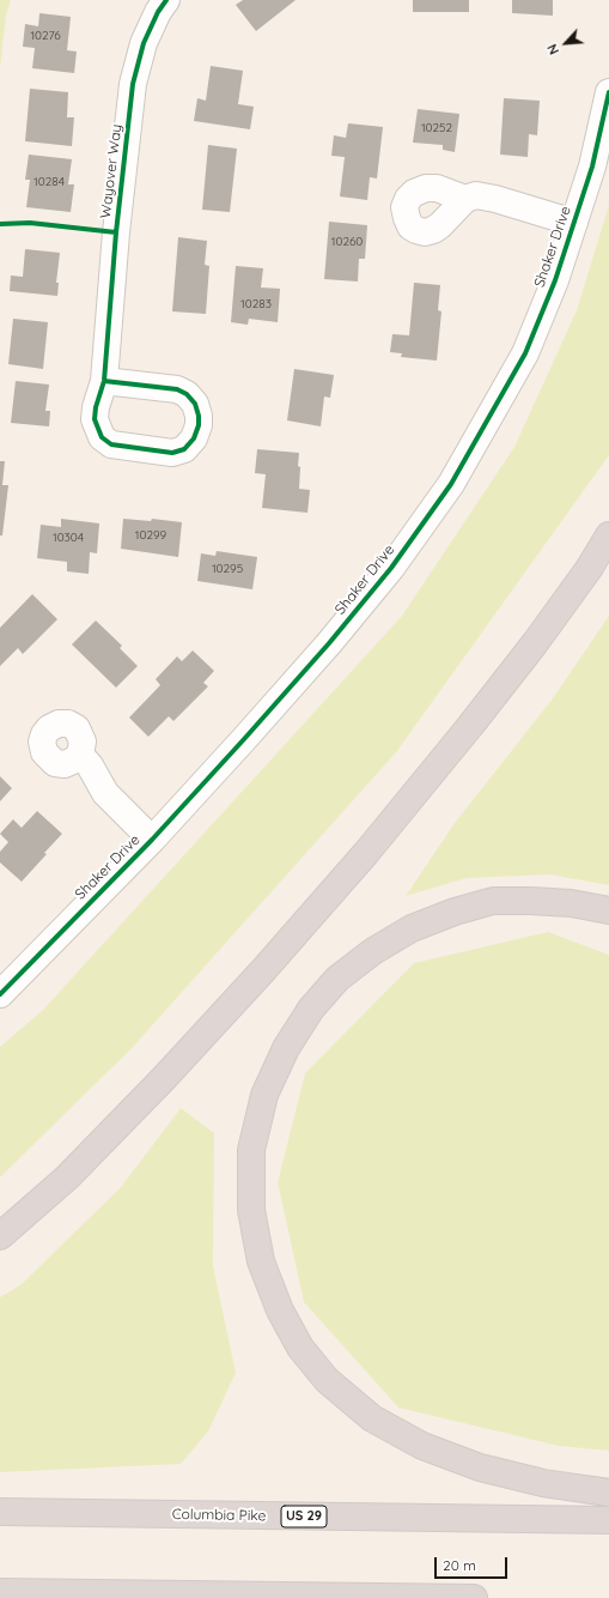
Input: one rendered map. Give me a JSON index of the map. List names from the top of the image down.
{
  "streets": {
    "highway": ["Columbia Pike", "US 29"],
    "street": ["Wayover Way", "Shaker Drive"]
  },
  "house_numbers": [
    "10276",
    "10252",
    "10284",
    "10260",
    "10283",
    "10299",
    "10304",
    "10295"
  ],
  "scale_bar": "20 m",
  "north": "bottom left"
}
